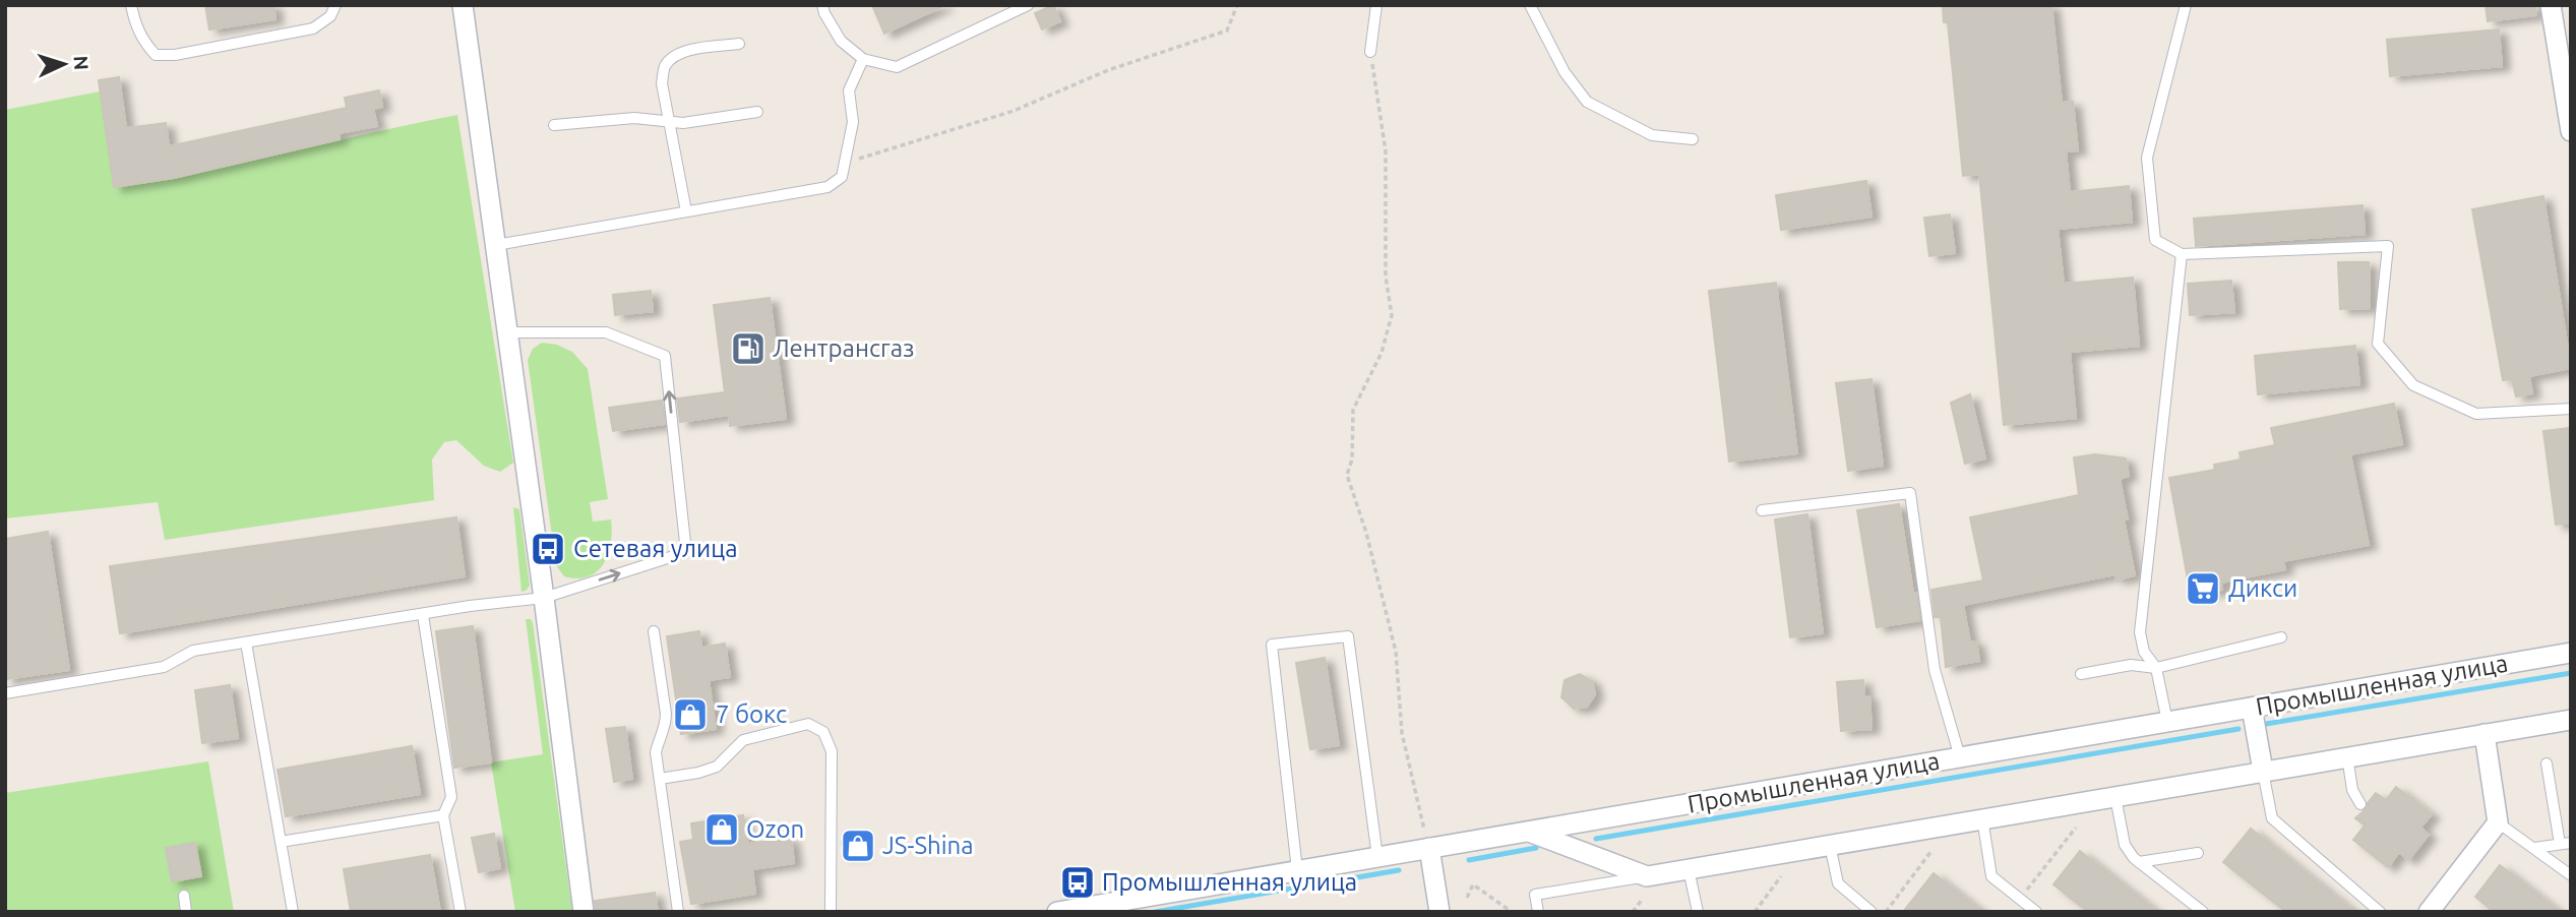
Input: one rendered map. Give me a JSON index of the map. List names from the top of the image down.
{
  "streets": {
    "street": ["Промышленная улица"]
  },
  "places": {
    "fuel station": ["Лентрансгаз"],
    "bus stop": ["Сетевая улица", "Промышленная улица"],
    "supermarket": ["Дикси"],
    "shop": ["7 бокс", "Ozon", "JS-Shina"]
  },
  "north": "right"
}
